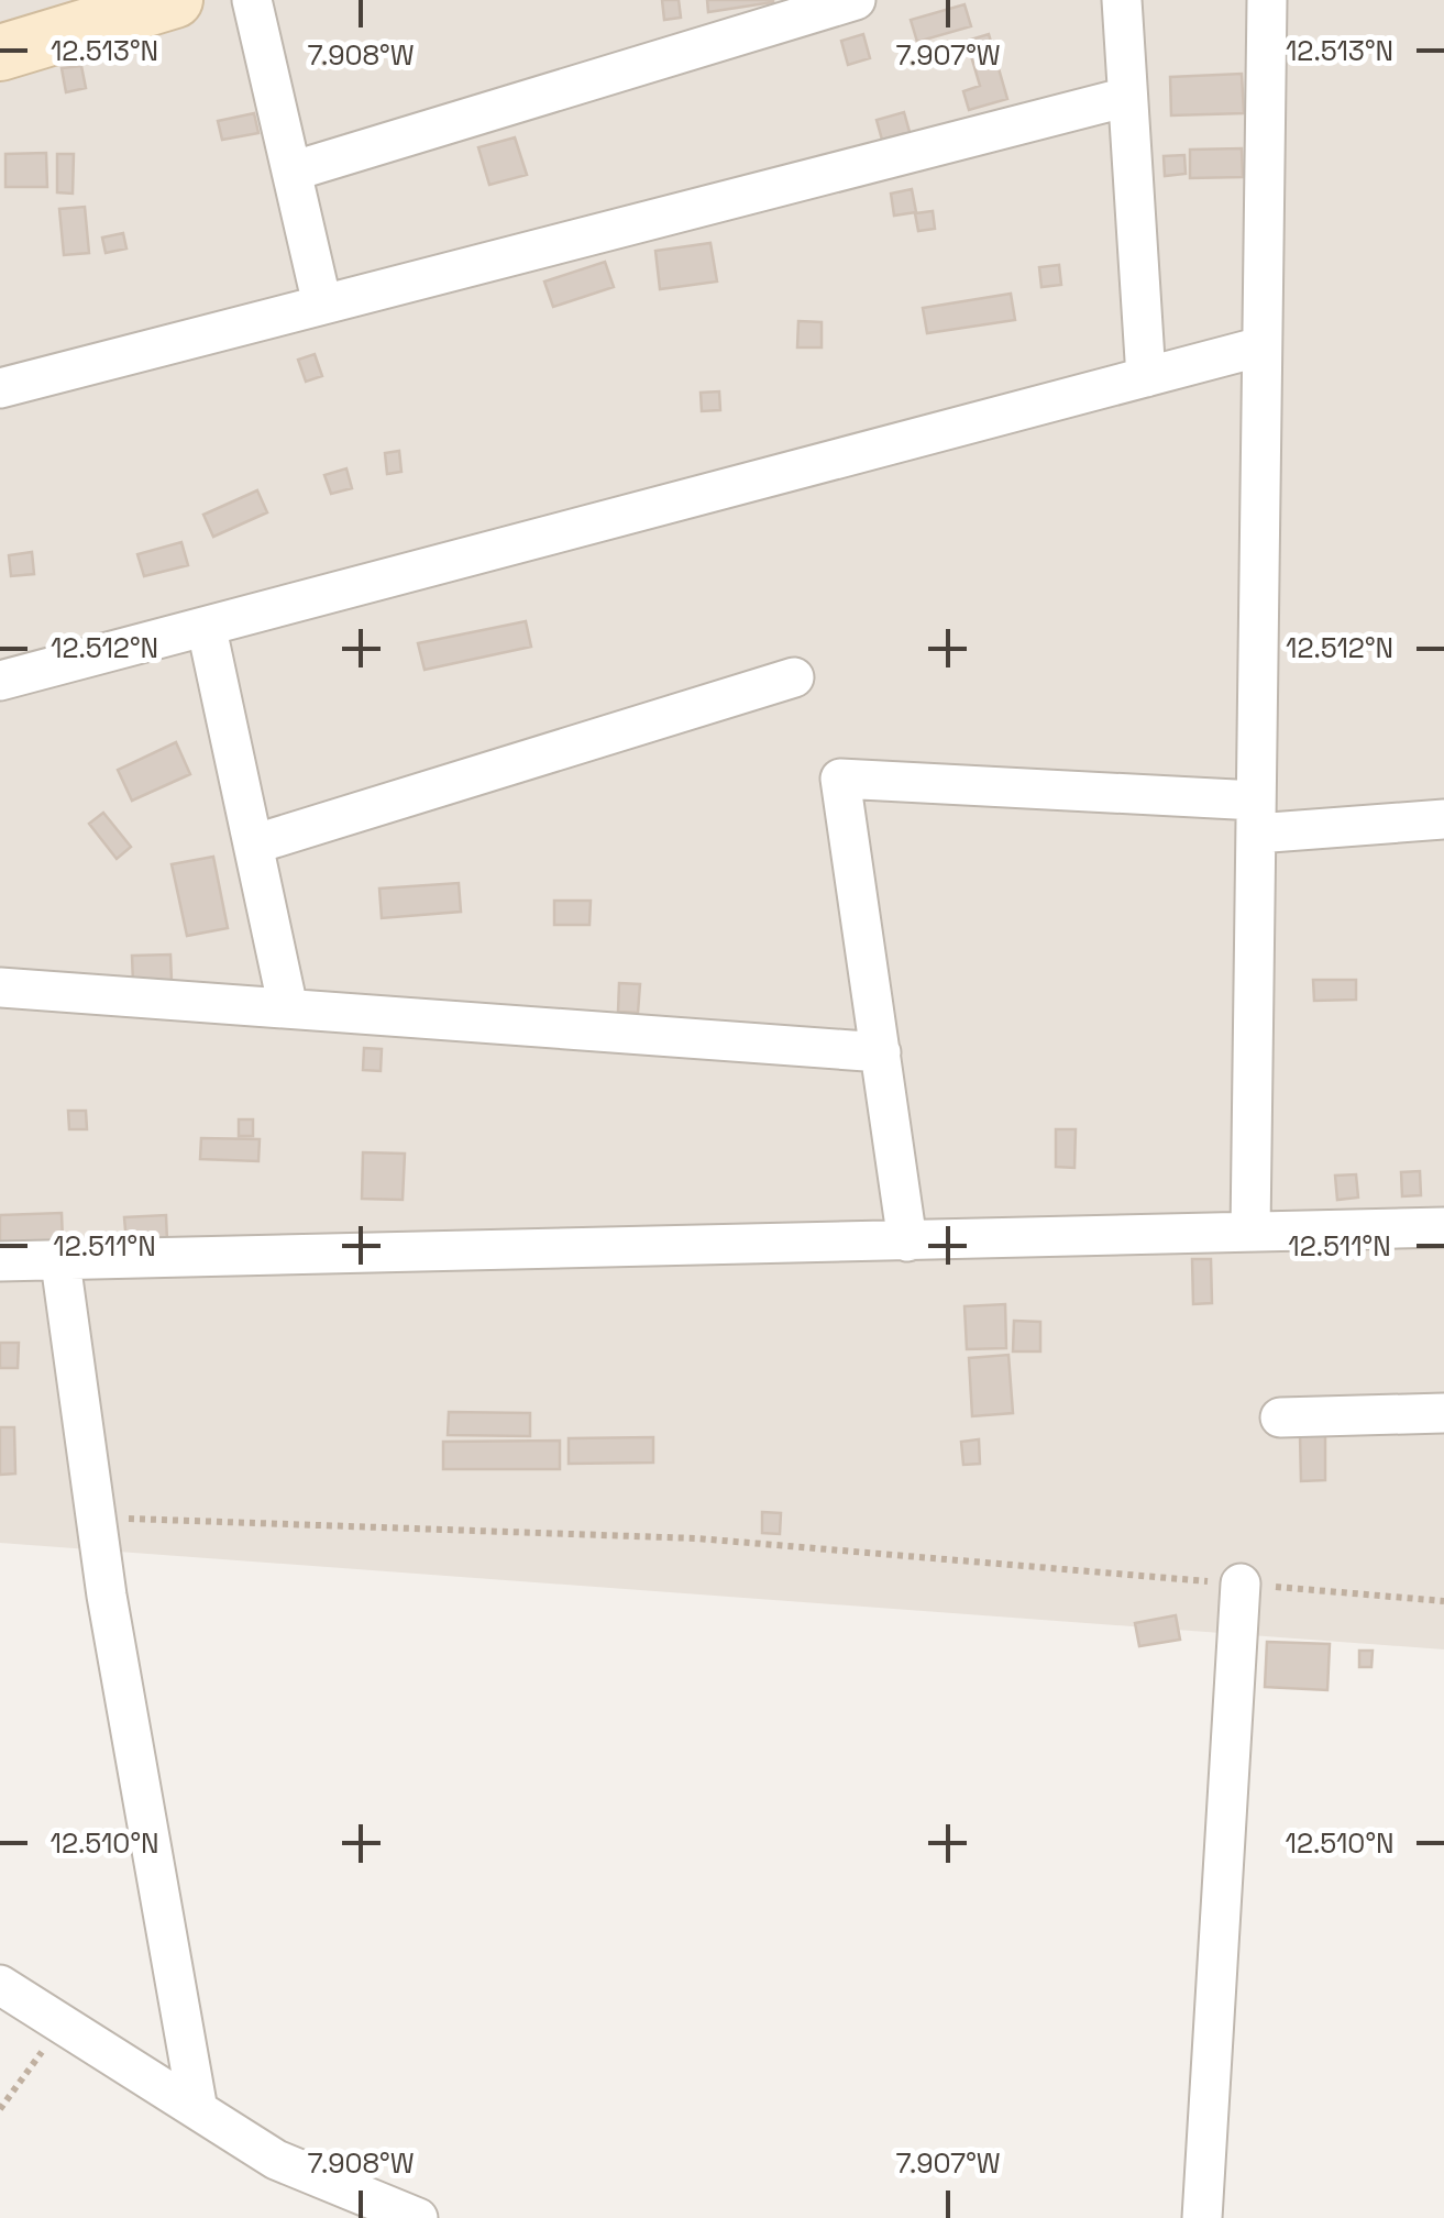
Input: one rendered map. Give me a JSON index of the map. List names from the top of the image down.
{
  "coordinates": [
    "12.513°N",
    "7.908°W",
    "7.907°W",
    "12.512°N",
    "12.511°N",
    "12.510°N"
  ]
}
